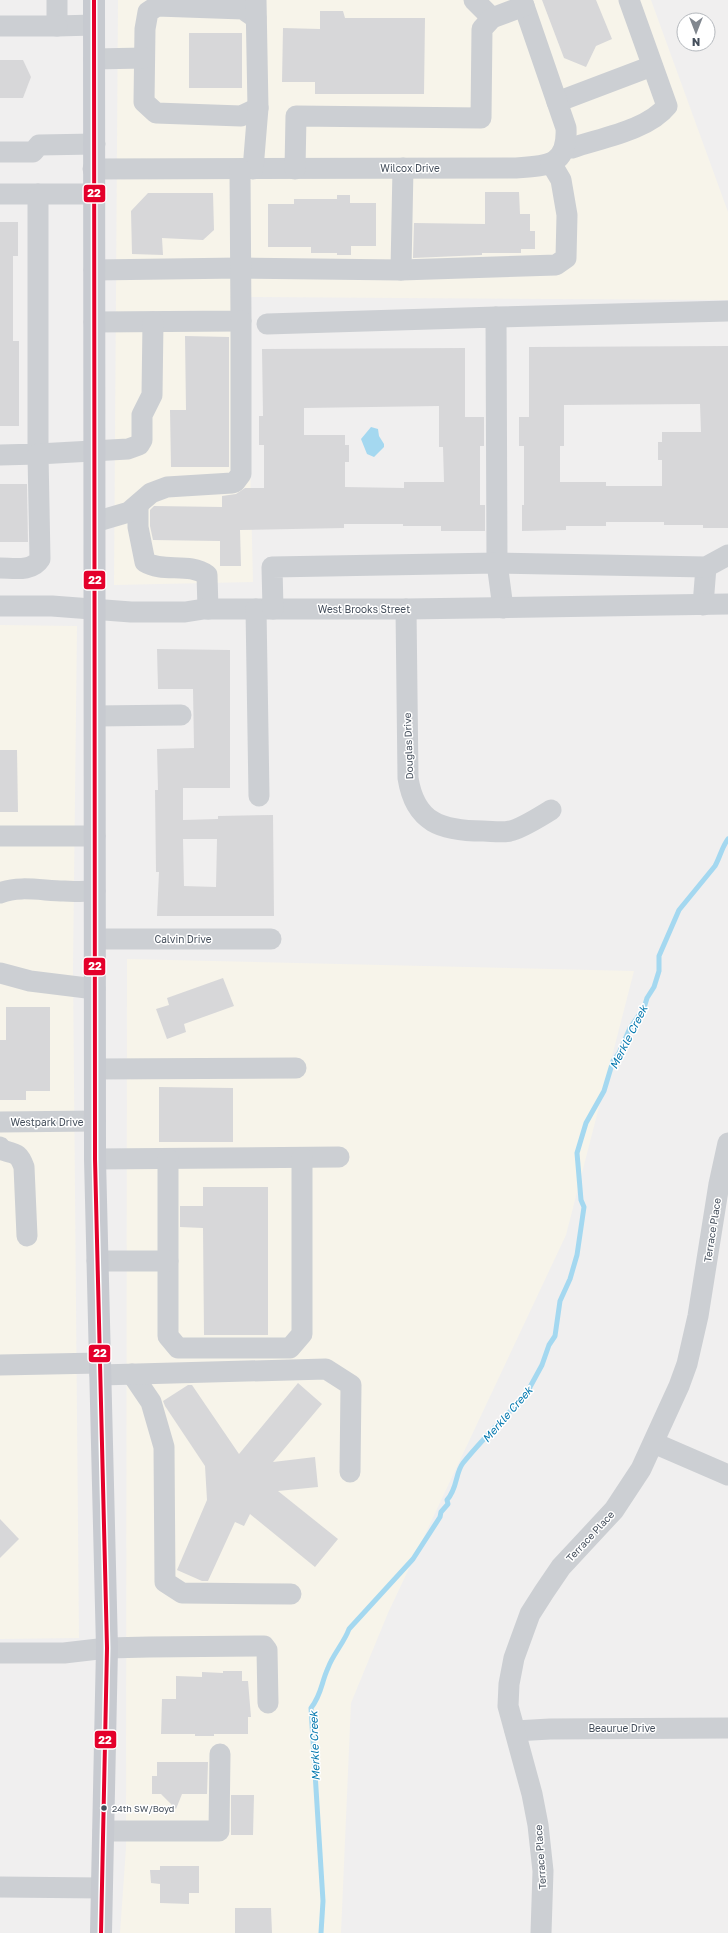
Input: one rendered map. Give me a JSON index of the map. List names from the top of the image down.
{
  "streets": {
    "street": [
      "Wilcox Drive",
      "West Brooks Street",
      "Douglas Drive",
      "Calvin Drive",
      "Westpark Drive",
      "Terrace Place",
      "Beaurue Drive"
    ]
  },
  "crossings": [
    ["West Brooks Street", "Douglas Drive"],
    ["Terrace Place", "Beaurue Drive"]
  ],
  "water": ["Merkle Creek"],
  "places": ["24th SW/Boyd"],
  "lines": ["transit line 22"],
  "north": "bottom"
}
